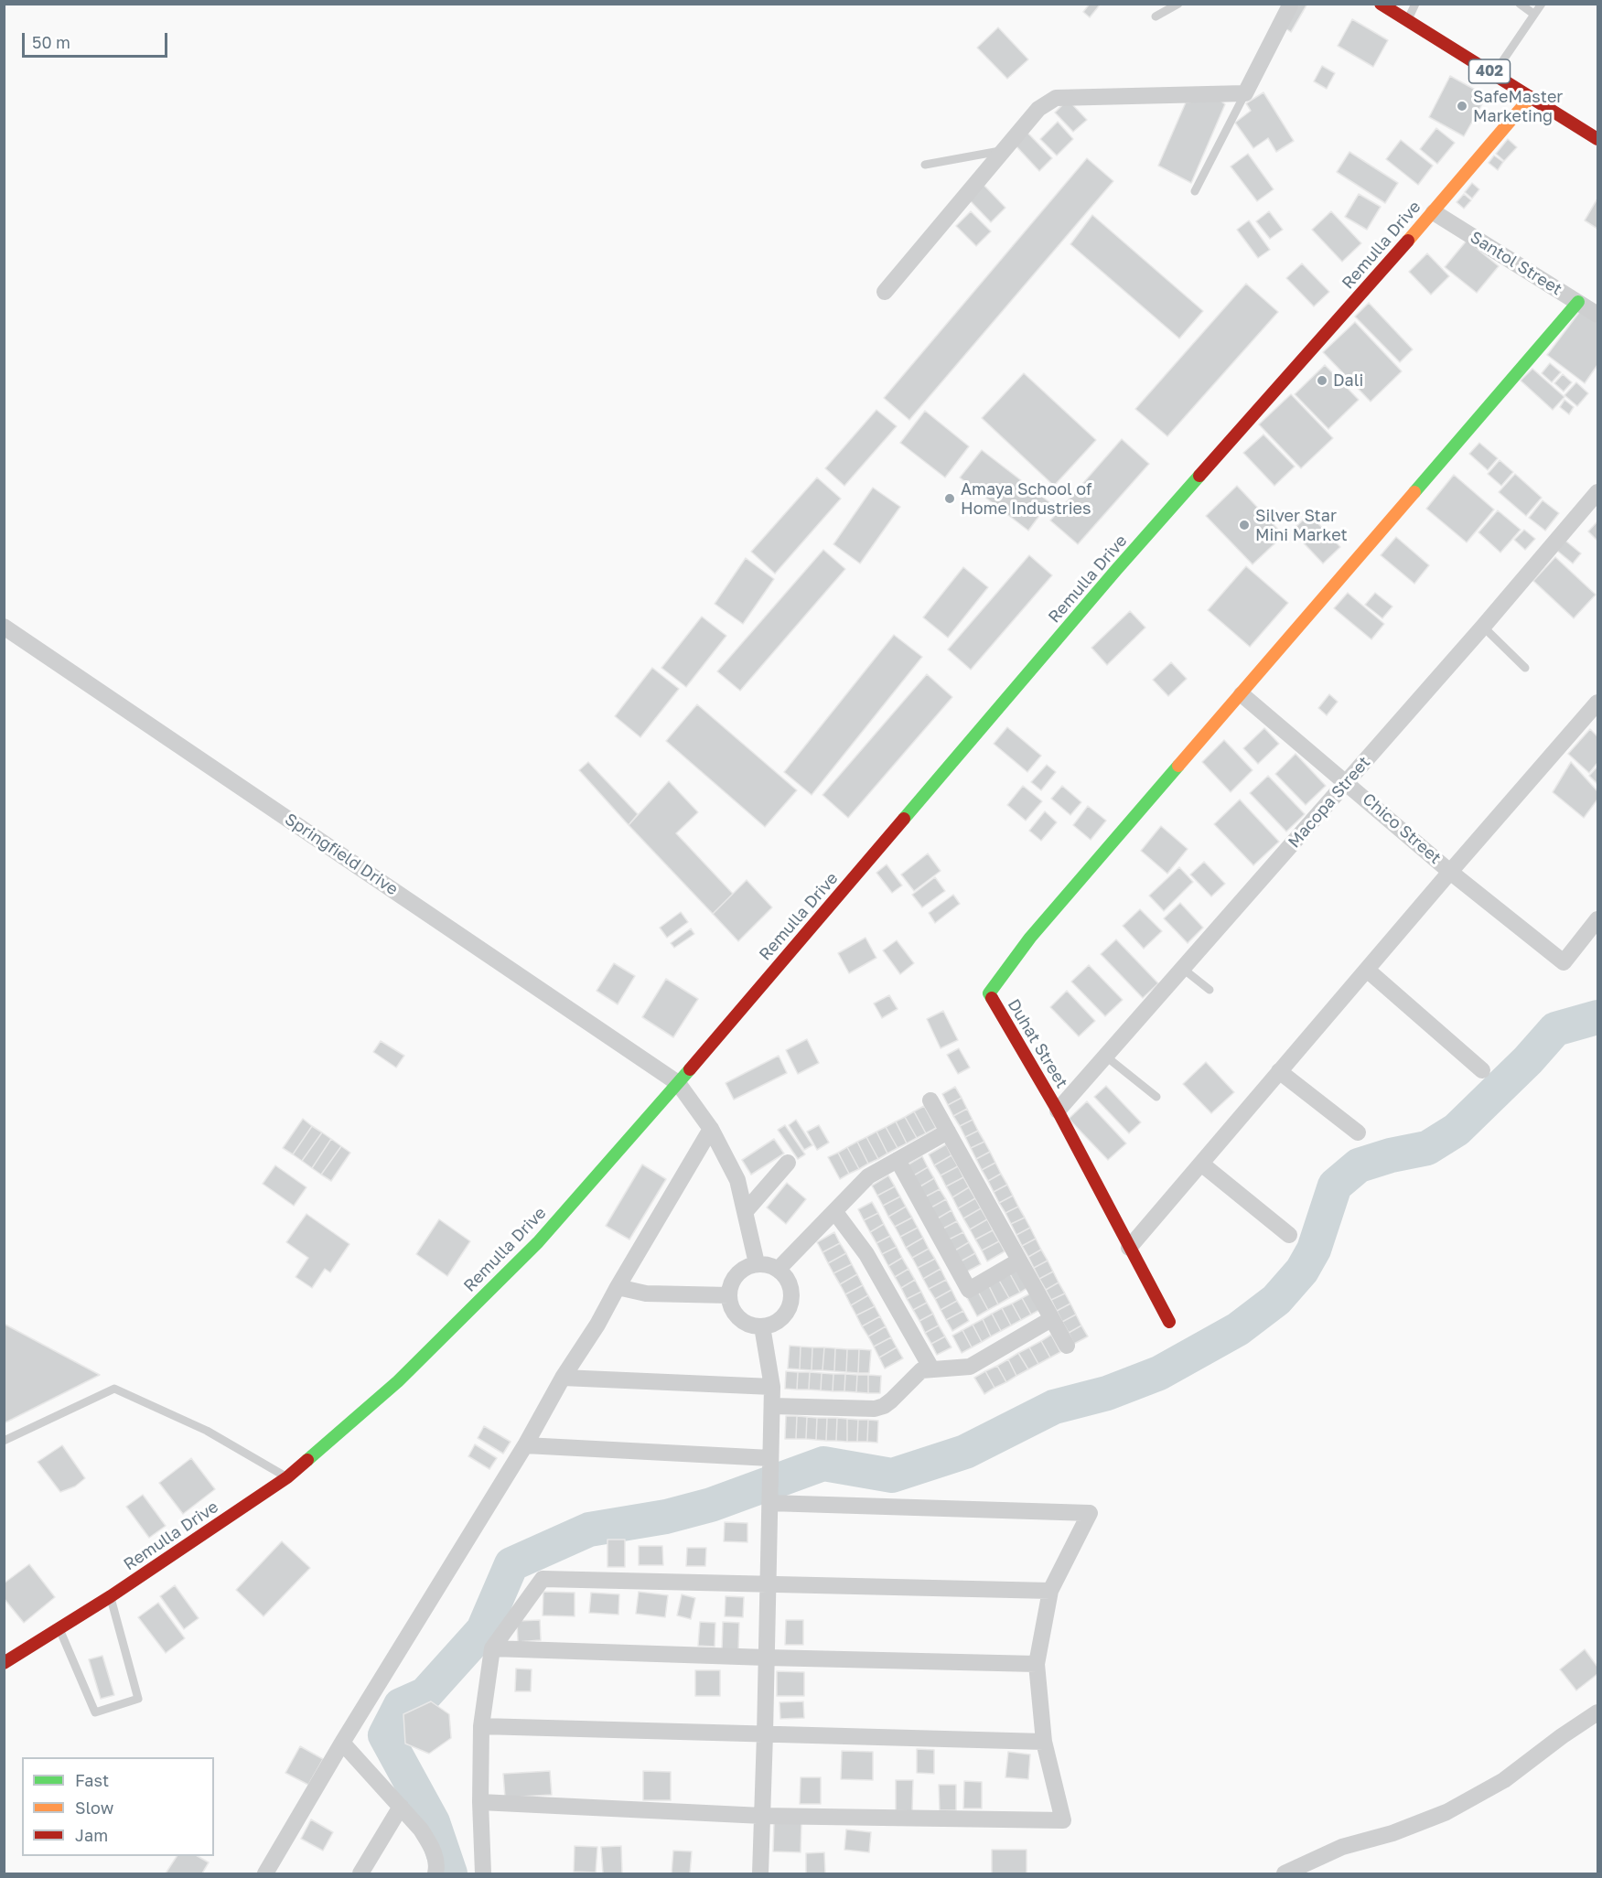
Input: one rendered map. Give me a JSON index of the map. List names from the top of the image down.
{
  "streets": {
    "main road": ["402", "Remulla Drive", "Duhat Street"],
    "street": [
      "Santol Street",
      "Macopa Street",
      "Chico Street",
      "Springfield Drive"
    ]
  },
  "crossings": [
    ["402", "Remulla Drive"],
    ["Remulla Drive", "Santol Street"],
    ["Remulla Drive", "Springfield Drive"],
    ["Macopa Street", "Chico Street"],
    ["Macopa Street", "Duhat Street"],
    ["Chico Street", "Duhat Street"]
  ],
  "places": [
    "SafeMaster Marketing",
    "Dali",
    "Amaya School of Home Industries",
    "Silver Star Mini Market"
  ],
  "legend": ["Fast", "Slow", "Jam"],
  "scale_bar": "50 m"
}
